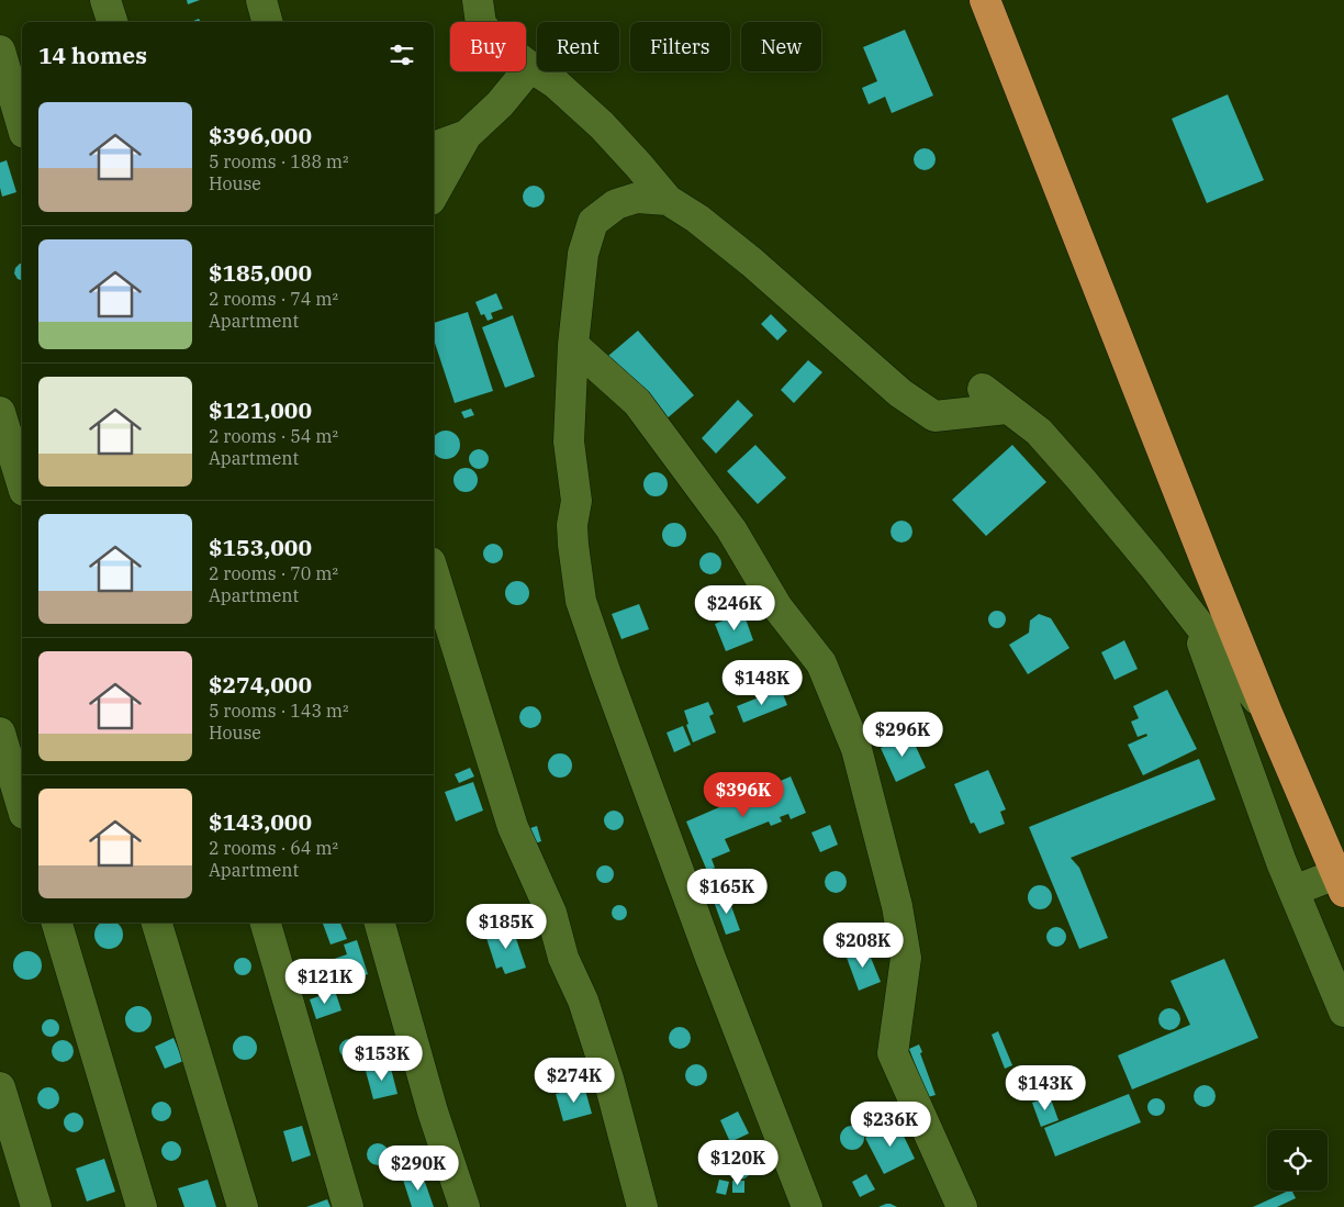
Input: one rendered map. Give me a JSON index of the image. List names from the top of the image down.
{
  "page": {
    "chip": [
      "Buy",
      "Rent",
      "Filters",
      "New"
    ],
    "heading": "14 homes",
    "list": [
      {
        "name": "$396,000",
        "note": "5 rooms · 188 m² · House"
      },
      {
        "name": "$185,000",
        "note": "2 rooms · 74 m² · Apartment"
      },
      {
        "name": "$121,000",
        "note": "2 rooms · 54 m² · Apartment"
      },
      {
        "name": "$153,000",
        "note": "2 rooms · 70 m² · Apartment"
      },
      {
        "name": "$274,000",
        "note": "5 rooms · 143 m² · House"
      },
      {
        "name": "$143,000",
        "note": "2 rooms · 64 m² · Apartment"
      }
    ],
    "price": [
      "$246K",
      "$148K",
      "$296K",
      "$396K",
      "$165K",
      "$185K",
      "$208K",
      "$121K",
      "$153K",
      "$274K",
      "$143K",
      "$236K",
      "$120K",
      "$290K"
    ]
  }
}
